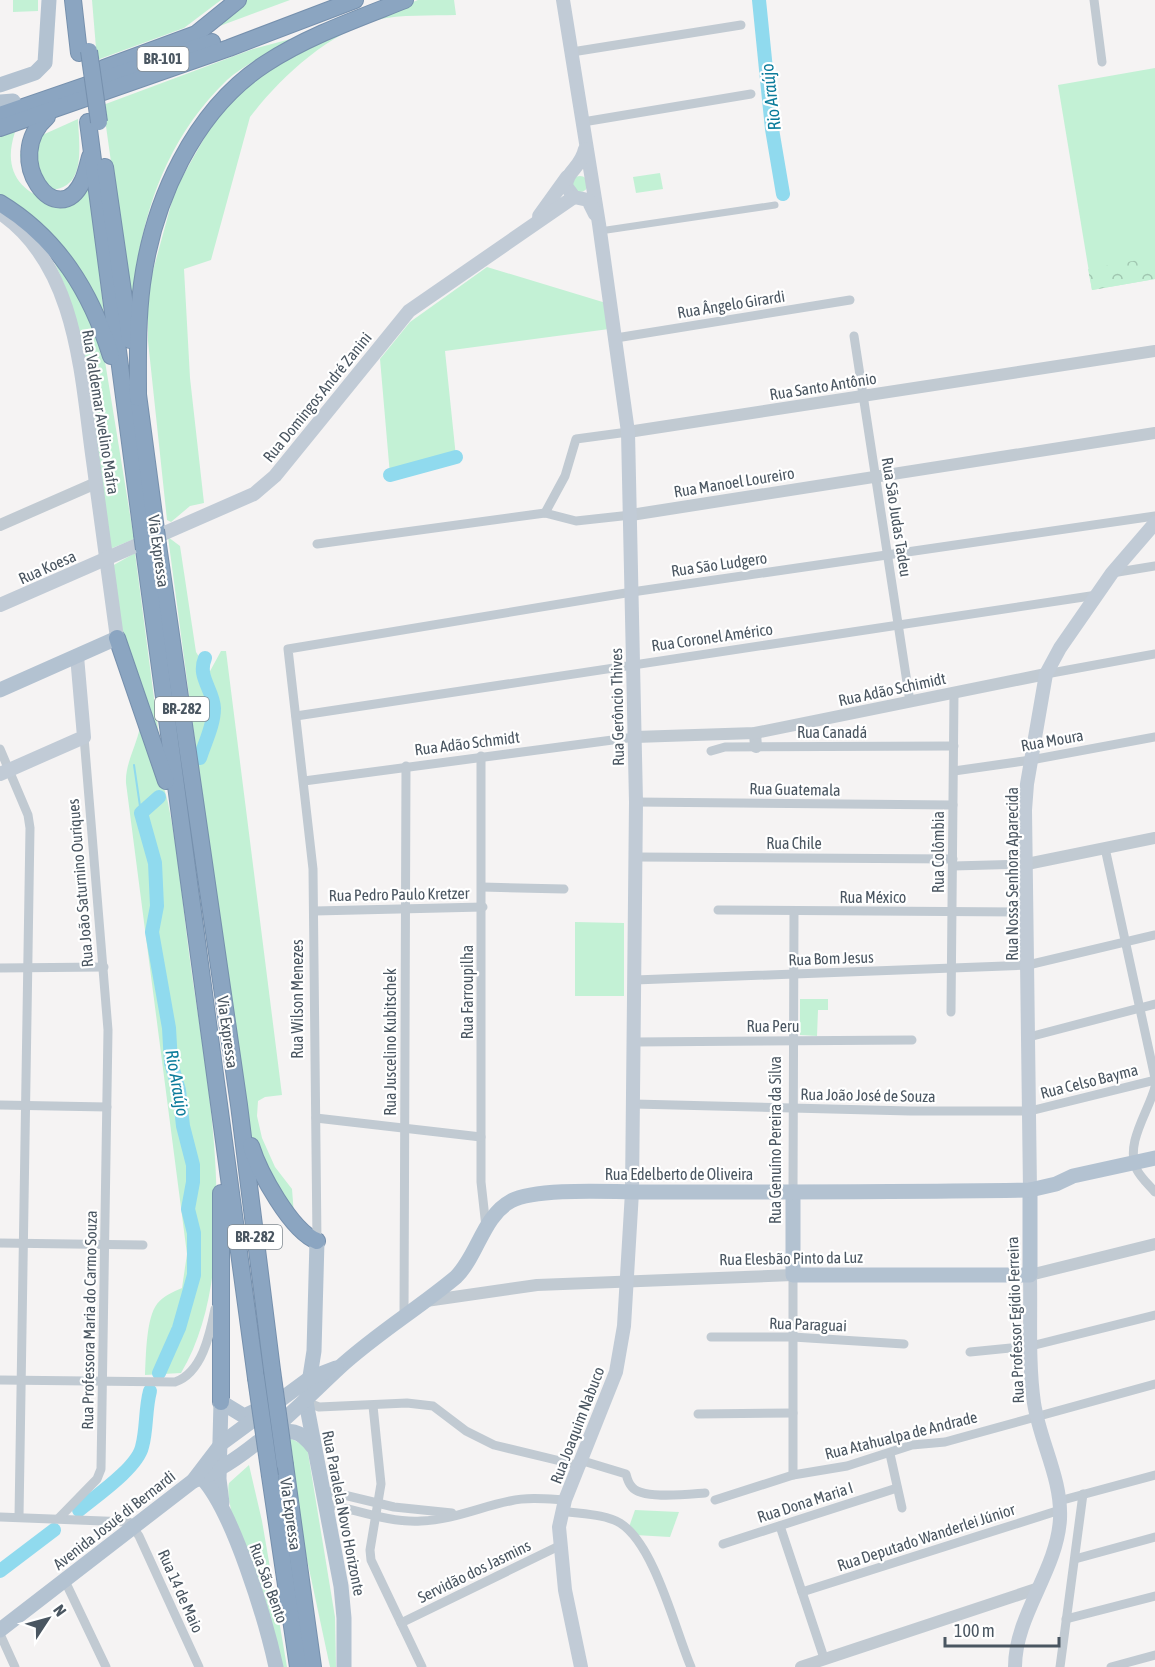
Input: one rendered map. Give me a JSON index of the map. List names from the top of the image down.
{
  "streets": {
    "highway": ["BR-101", "Via Expressa", "BR-282"],
    "main road": [
      "Rua Domingos André Zanini",
      "Rua Valdemar Avelino Mafra",
      "Rua Koesa",
      "Rua Gerôncio Thives",
      "Rua Nossa Senhora Aparecida",
      "Rua João Saturnino Ouriques",
      "Rua Wilson Menezes",
      "Rua Genuíno Pereira da Silva",
      "Rua Edelberto de Oliveira",
      "Rua Elesbão Pinto da Luz",
      "Rua Professor Egídio Ferreira",
      "Rua Joaquim Nabuco",
      "Rua Paralela Novo Horizonte",
      "Avenida Josué di Bernardi",
      "Rua São Bento"
    ],
    "street": [
      "Rua Ângelo Girardi",
      "Rua Santo Antônio",
      "Rua Manoel Loureiro",
      "Rua São Judas Tadeu",
      "Rua São Ludgero",
      "Rua Coronel Américo",
      "Rua Adão Schimidt",
      "Rua Canadá",
      "Rua Moura",
      "Rua Adão Schmidt",
      "Rua Guatemala",
      "Rua Chile",
      "Rua Colômbia",
      "Rua Pedro Paulo Kretzer",
      "Rua México",
      "Rua Bom Jesus",
      "Rua Farroupilha",
      "Rua Peru",
      "Rua Juscelino Kubitschek",
      "Rua Celso Bayma",
      "Rua João José de Souza",
      "Rua Professora Maria do Carmo Souza",
      "Rua Paraguai",
      "Rua Atahualpa de Andrade",
      "Rua Dona Maria I",
      "Rua Deputado Wanderlei Júnior",
      "Servidão dos Jasmins",
      "Rua 14 de Maio"
    ]
  },
  "crossings": [
    ["Rua Ângelo Girardi", "Rua Gerôncio Thives"],
    ["Rua Santo Antônio", "Rua Manoel Loureiro"],
    ["Rua Santo Antônio", "Rua São Judas Tadeu"],
    ["Rua Santo Antônio", "Rua Gerôncio Thives"],
    ["Rua Domingos André Zanini", "Rua Valdemar Avelino Mafra"],
    ["Rua Domingos André Zanini", "Rua Koesa"],
    ["Rua Domingos André Zanini", "Rua Gerôncio Thives"],
    ["Rua Valdemar Avelino Mafra", "Rua Koesa"],
    ["Rua Manoel Loureiro", "Rua São Judas Tadeu"],
    ["Rua Manoel Loureiro", "Rua Gerôncio Thives"],
    ["Rua São Judas Tadeu", "Rua São Ludgero"],
    ["Rua São Judas Tadeu", "Rua Coronel Américo"],
    ["Rua São Judas Tadeu", "Rua Adão Schimidt"],
    ["Rua São Ludgero", "Rua Gerôncio Thives"],
    ["Rua São Ludgero", "Rua Wilson Menezes"],
    ["Rua Coronel Américo", "Rua Gerôncio Thives"],
    ["Rua Coronel Américo", "Rua Nossa Senhora Aparecida"],
    ["Rua Coronel Américo", "Rua Wilson Menezes"],
    ["Rua Adão Schimidt", "Rua Gerôncio Thives"],
    ["Rua Adão Schimidt", "Rua Adão Schmidt"],
    ["Rua Adão Schimidt", "Rua Colômbia"],
    ["Rua Adão Schimidt", "Rua Nossa Senhora Aparecida"],
    ["Rua Gerôncio Thives", "Rua Adão Schmidt"],
    ["Rua Gerôncio Thives", "Rua Guatemala"],
    ["Rua Gerôncio Thives", "Rua Chile"],
    ["Rua Gerôncio Thives", "Rua Bom Jesus"],
    ["Rua Gerôncio Thives", "Rua Peru"],
    ["Rua Gerôncio Thives", "Rua João José de Souza"],
    ["Rua Gerôncio Thives", "Rua Edelberto de Oliveira"],
    ["Rua Gerôncio Thives", "Rua Joaquim Nabuco"],
    ["Rua Canadá", "Rua Colômbia"],
    ["Rua Moura", "Rua Colômbia"],
    ["Rua Moura", "Rua Nossa Senhora Aparecida"],
    ["Rua Adão Schmidt", "Rua Farroupilha"],
    ["Rua Adão Schmidt", "Rua Wilson Menezes"],
    ["Rua Adão Schmidt", "Rua Juscelino Kubitschek"],
    ["Rua Guatemala", "Rua Colômbia"],
    ["Rua Chile", "Rua Colômbia"],
    ["Rua Chile", "Rua Nossa Senhora Aparecida"],
    ["Rua Colômbia", "Rua México"],
    ["Rua Colômbia", "Rua Bom Jesus"],
    ["Rua Nossa Senhora Aparecida", "Rua México"],
    ["Rua Nossa Senhora Aparecida", "Rua Bom Jesus"],
    ["Rua Nossa Senhora Aparecida", "Rua Celso Bayma"],
    ["Rua Nossa Senhora Aparecida", "Rua João José de Souza"],
    ["Rua Nossa Senhora Aparecida", "Rua Edelberto de Oliveira"],
    ["Rua Nossa Senhora Aparecida", "Rua Professor Egídio Ferreira"],
    ["Rua João Saturnino Ouriques", "Rua Professora Maria do Carmo Souza"],
    ["Rua Pedro Paulo Kretzer", "Rua Farroupilha"],
    ["Rua Pedro Paulo Kretzer", "Rua Wilson Menezes"],
    ["Rua Pedro Paulo Kretzer", "Rua Juscelino Kubitschek"],
    ["Rua México", "Rua Genuíno Pereira da Silva"],
    ["Rua Bom Jesus", "Rua Genuíno Pereira da Silva"],
    ["Rua Farroupilha", "Rua Edelberto de Oliveira"],
    ["Rua Farroupilha", "Avenida Josué di Bernardi"],
    ["Rua Wilson Menezes", "Rua Paralela Novo Horizonte"],
    ["Rua Wilson Menezes", "Avenida Josué di Bernardi"],
    ["Rua Peru", "Rua Genuíno Pereira da Silva"],
    ["Rua Juscelino Kubitschek", "Avenida Josué di Bernardi"],
    ["Rua Celso Bayma", "Rua João José de Souza"],
    ["Rua João José de Souza", "Rua Genuíno Pereira da Silva"],
    ["Rua Genuíno Pereira da Silva", "Rua Edelberto de Oliveira"],
    ["Rua Genuíno Pereira da Silva", "Rua Elesbão Pinto da Luz"],
    ["Rua Genuíno Pereira da Silva", "Rua Paraguai"],
    ["Rua Genuíno Pereira da Silva", "Rua Atahualpa de Andrade"],
    ["Rua Edelberto de Oliveira", "Rua Professor Egídio Ferreira"],
    ["Rua Edelberto de Oliveira", "Rua Joaquim Nabuco"],
    ["Rua Edelberto de Oliveira", "Avenida Josué di Bernardi"],
    ["Rua Elesbão Pinto da Luz", "Rua Professor Egídio Ferreira"],
    ["Rua Elesbão Pinto da Luz", "Rua Joaquim Nabuco"],
    ["Rua Elesbão Pinto da Luz", "Avenida Josué di Bernardi"],
    ["Rua Professor Egídio Ferreira", "Rua Atahualpa de Andrade"],
    ["Rua Professor Egídio Ferreira", "Rua Deputado Wanderlei Júnior"],
    ["Rua Joaquim Nabuco", "Servidão dos Jasmins"],
    ["Rua Paralela Novo Horizonte", "Avenida Josué di Bernardi"],
    ["Avenida Josué di Bernardi", "Rua São Bento"],
    ["Avenida Josué di Bernardi", "Rua 14 de Maio"]
  ],
  "water": ["Rio Araújo"],
  "scale_bar": "100 m",
  "north": "top right"
}
